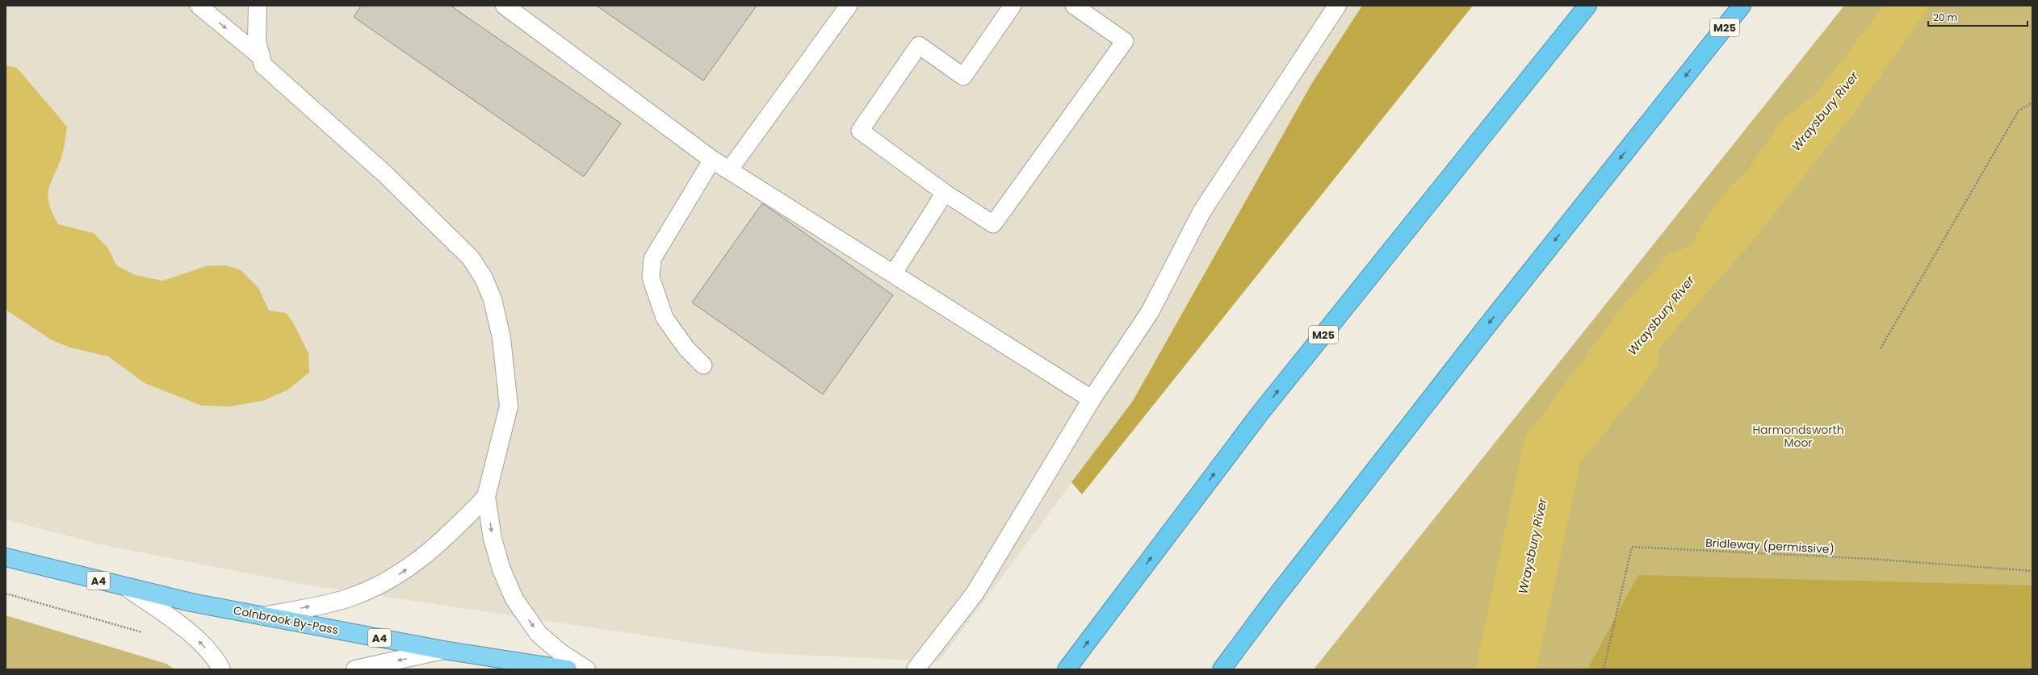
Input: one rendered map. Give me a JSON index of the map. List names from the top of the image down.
{
  "streets": {
    "highway": ["M25", "A4", "Colnbrook By-Pass"],
    "path": ["Bridleway (permissive)"]
  },
  "water": ["Wraysbury River"],
  "parks": ["Harmondsworth Moor"],
  "scale_bar": "20 m"
}
